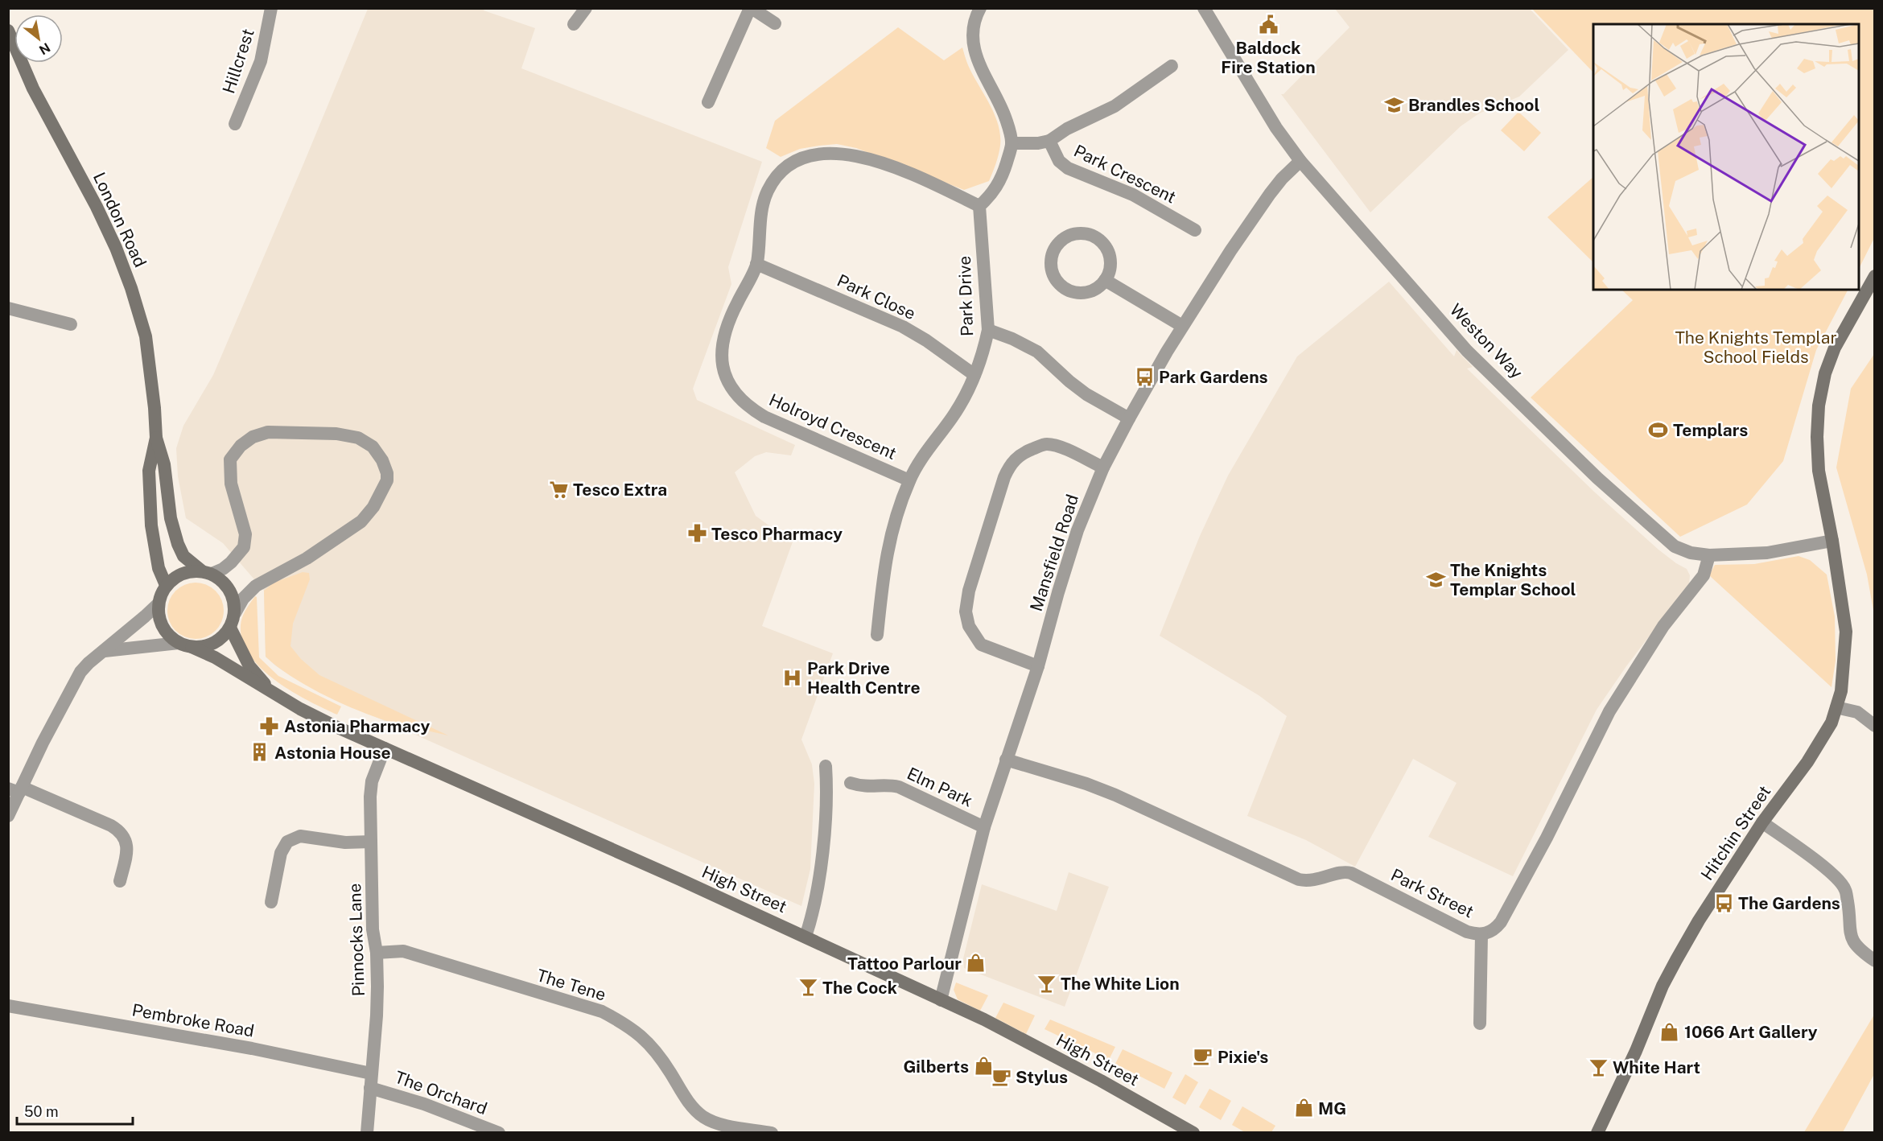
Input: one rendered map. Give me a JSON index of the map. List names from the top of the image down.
{
  "streets": {
    "main road": ["London Road", "Hitchin Street", "High Street"],
    "street": [
      "Hillcrest",
      "Park Crescent",
      "Park Drive",
      "Park Close",
      "Weston Way",
      "Holroyd Crescent",
      "Mansfield Road",
      "Elm Park",
      "Park Street",
      "Pinnocks Lane",
      "The Tene",
      "Pembroke Road",
      "The Orchard"
    ]
  },
  "crossings": [
    ["London Road", "High Street"],
    ["Park Drive", "Park Close"],
    ["Park Drive", "Holroyd Crescent"],
    ["Park Close", "Holroyd Crescent"],
    ["Weston Way", "Mansfield Road"],
    ["Weston Way", "Hitchin Street"],
    ["Weston Way", "Park Street"],
    ["Mansfield Road", "Elm Park"],
    ["Mansfield Road", "High Street"],
    ["Mansfield Road", "Park Street"],
    ["High Street", "Pinnocks Lane"],
    ["Pinnocks Lane", "The Tene"],
    ["Pinnocks Lane", "Pembroke Road"],
    ["Pinnocks Lane", "The Orchard"]
  ],
  "parks": ["The Knights Templar School Fields"],
  "places": {
    "public building": ["Baldock Fire Station"],
    "school or university": ["Brandles School", "The Knights Templar School"],
    "bus stop": ["Park Gardens", "The Gardens"],
    "sports": ["Templars"],
    "supermarket": ["Tesco Extra"],
    "pharmacy": ["Tesco Pharmacy", "Astonia Pharmacy"],
    "hospital": ["Park Drive Health Centre"],
    "building": ["Astonia House"],
    "shop": [
      "Tattoo Parlour",
      "1066 Art Gallery",
      "Gilberts",
      "MG"
    ],
    "bar": ["The White Lion", "The Cock", "White Hart"],
    "cafe": ["Pixie's", "Stylus"]
  },
  "scale_bar": "50 m",
  "north": "bottom right"
}
